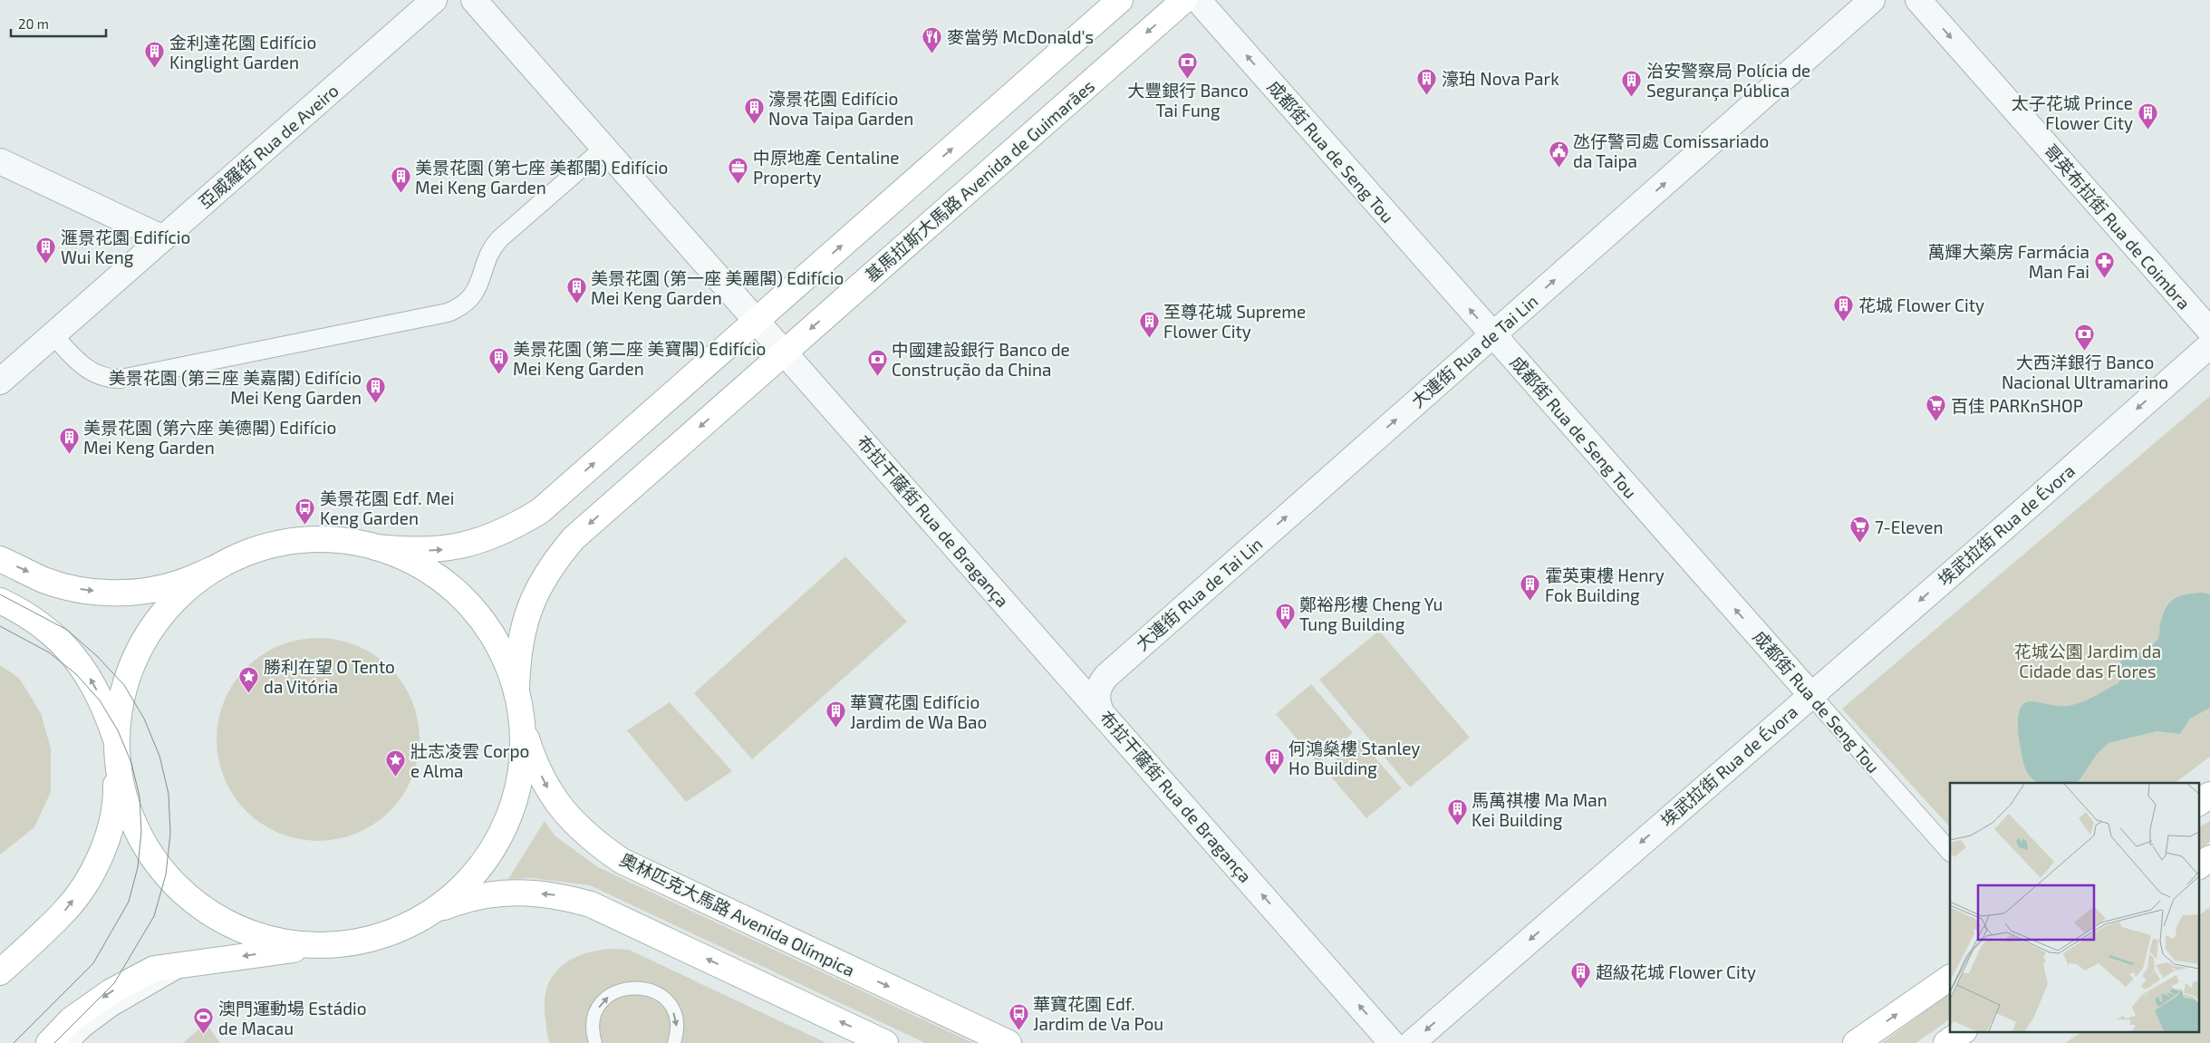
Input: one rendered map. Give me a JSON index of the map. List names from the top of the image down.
{
  "streets": {
    "main road": ["基馬拉斯大馬路 Avenida de Guimarães", "奧林匹克大馬路 Avenida Olímpica"],
    "street": [
      "亞威羅街 Rua de Aveiro",
      "成都街 Rua de Seng Tou",
      "哥英布拉街 Rua de Coimbra",
      "大連街 Rua de Tai Lin",
      "布拉干薩街 Rua de Bragança",
      "埃武拉街 Rua de Évora"
    ]
  },
  "crossings": [
    ["成都街 Rua de Seng Tou", "大連街 Rua de Tai Lin"],
    ["成都街 Rua de Seng Tou", "埃武拉街 Rua de Évora"],
    ["基馬拉斯大馬路 Avenida de Guimarães", "布拉干薩街 Rua de Bragança"],
    ["大連街 Rua de Tai Lin", "布拉干薩街 Rua de Bragança"]
  ],
  "one_way": [
    "成都街 Rua de Seng Tou",
    "哥英布拉街 Rua de Coimbra",
    "大連街 Rua de Tai Lin",
    "埃武拉街 Rua de Évora"
  ],
  "parks": ["花城公園 Jardim da Cidade das Flores"],
  "places": {
    "restaurant": ["麥當勞 McDonald's"],
    "building": [
      "金利達花園 Edifício Kinglight Garden",
      "濠珀 Nova Park",
      "治安警察局 Polícia de Segurança Pública",
      "濠景花園 Edifício Nova Taipa Garden",
      "太子花城 Prince Flower City",
      "美景花園 (第七座 美都閣) Edifício Mei Keng Garden",
      "滙景花園 Edifício Wui Keng",
      "美景花園 (第一座 美麗閣) Edifício Mei Keng Garden",
      "花城 Flower City",
      "至尊花城 Supreme Flower City",
      "美景花園 (第二座 美寶閣) Edifício Mei Keng Garden",
      "美景花園 (第三座 美嘉閣) Edifício Mei Keng Garden",
      "美景花園 (第六座 美德閣) Edifício Mei Keng Garden",
      "霍英東樓 Henry Fok Building",
      "鄭裕彤樓 Cheng Yu Tung Building",
      "華寶花園 Edifício Jardim de Wa Bao",
      "何鴻燊樓 Stanley Ho Building",
      "馬萬祺樓 Ma Man Kei Building",
      "超級花城 Flower City"
    ],
    "bank": ["大豐銀行 Banco Tai Fung", "大西洋銀行 Banco Nacional Ultramarino", "中國建設銀行 Banco de Construção da China"],
    "public building": ["氹仔警司處 Comissariado da Taipa"],
    "office": ["中原地產 Centaline Property"],
    "pharmacy": ["萬輝大藥房 Farmácia Man Fai"],
    "supermarket": ["百佳 PARKnSHOP", "7-Eleven"],
    "bus stop": ["美景花園 Edf. Mei Keng Garden", "華寶花園 Edf. Jardim de Va Pou"],
    "place": ["勝利在望 O Tento da Vitória", "壯志凌雲 Corpo e Alma"],
    "sports": ["澳門運動場 Estádio de Macau"]
  },
  "scale_bar": "20 m"
}
